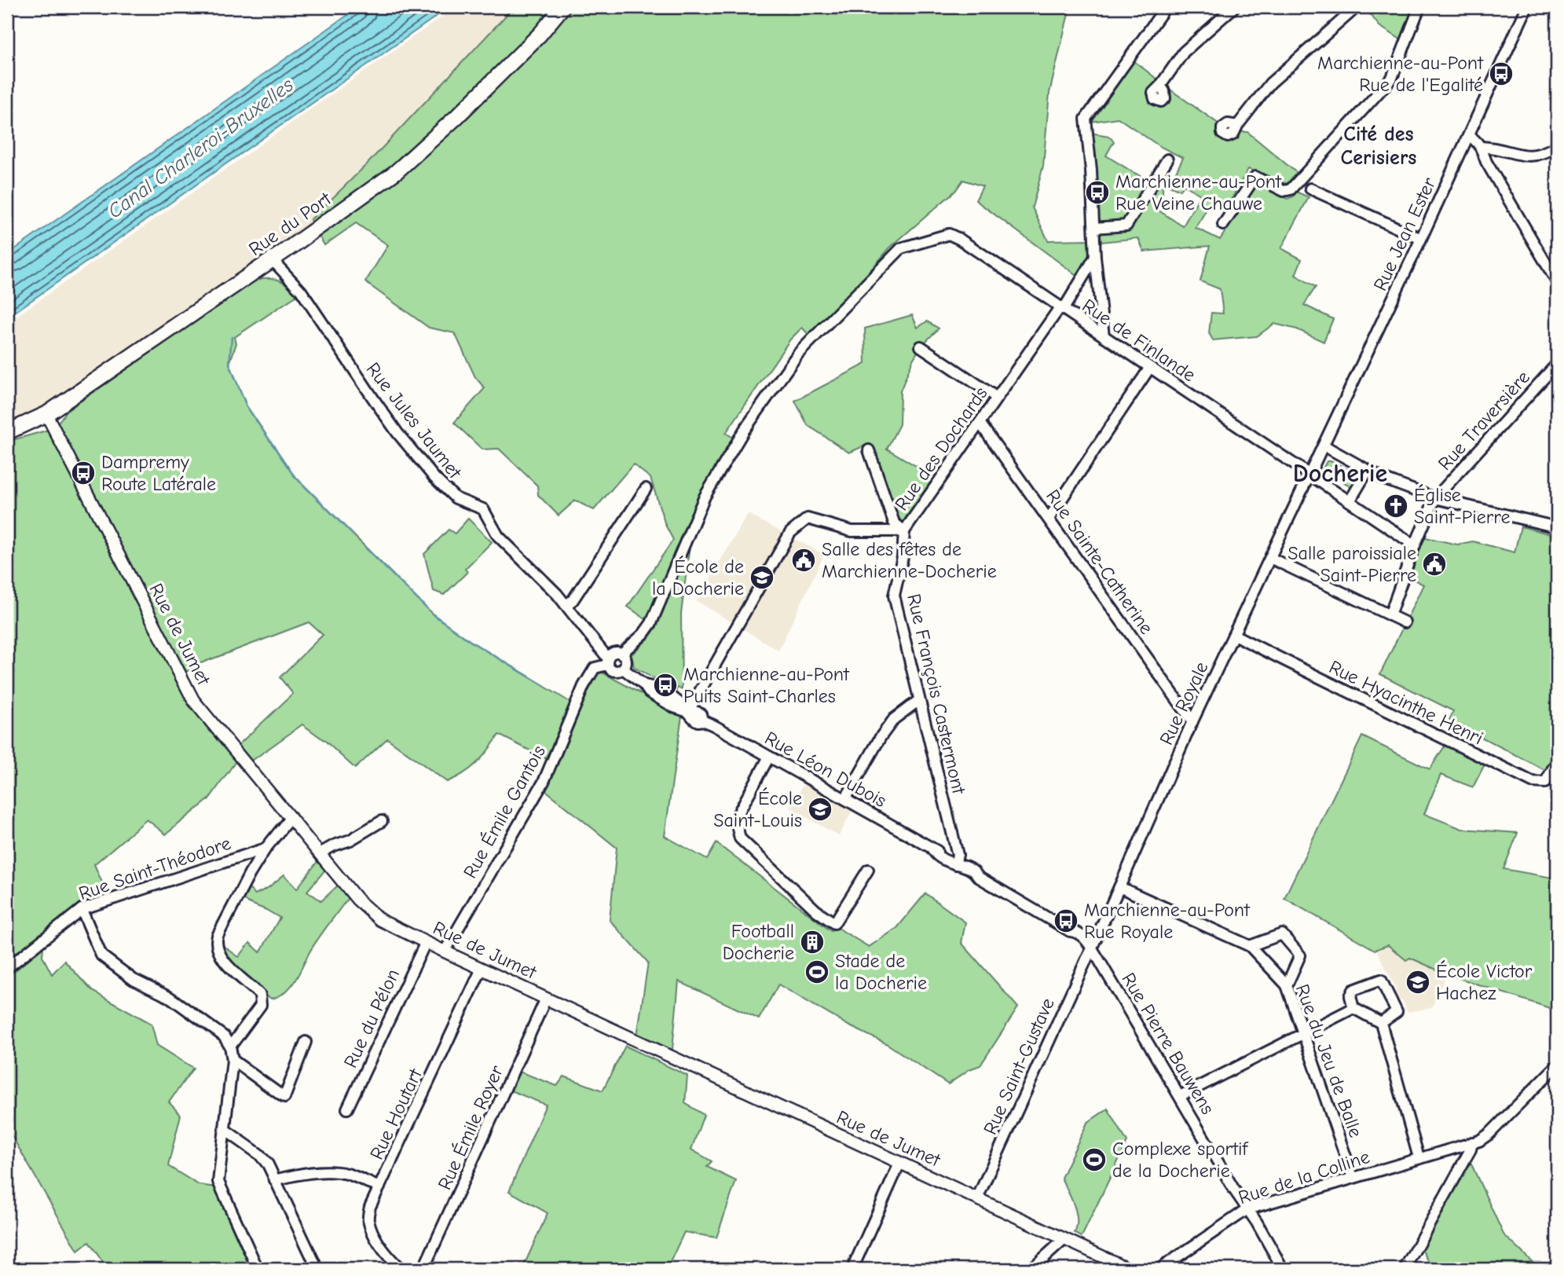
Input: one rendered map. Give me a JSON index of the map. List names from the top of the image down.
{
  "streets": {
    "main road": ["Rue du Port"],
    "street": [
      "Rue Jean Ester",
      "Rue de Finlande",
      "Rue Jules Jaumet",
      "Rue Traversière",
      "Rue des Dochards",
      "Rue Sainte-Catherine",
      "Rue de Jumet",
      "Rue François Castermont",
      "Rue Hyacinthe Henri",
      "Rue Royale",
      "Rue Léon Dubois",
      "Rue Émile Gantois",
      "Rue Saint-Théodore",
      "Rue du Pélon",
      "Rue Pierre Bauwens",
      "Rue du Jeu de Balle",
      "Rue Saint-Gustave",
      "Rue Houtart",
      "Rue Émile Royer",
      "Rue de la Colline"
    ]
  },
  "crossings": [
    ["Rue du Port", "Rue Jules Jaumet"],
    ["Rue du Port", "Rue de Jumet"],
    ["Rue Jean Ester", "Rue de Finlande"],
    ["Rue Jean Ester", "Rue Royale"],
    ["Rue de Finlande", "Rue Jules Jaumet"],
    ["Rue de Finlande", "Rue Traversière"],
    ["Rue de Finlande", "Rue des Dochards"],
    ["Rue de Finlande", "Rue Royale"],
    ["Rue de Finlande", "Rue Léon Dubois"],
    ["Rue de Finlande", "Rue Émile Gantois"],
    ["Rue Jules Jaumet", "Rue Léon Dubois"],
    ["Rue Jules Jaumet", "Rue Émile Gantois"],
    ["Rue des Dochards", "Rue Sainte-Catherine"],
    ["Rue des Dochards", "Rue François Castermont"],
    ["Rue des Dochards", "Rue Léon Dubois"],
    ["Rue Sainte-Catherine", "Rue Royale"],
    ["Rue de Jumet", "Rue Émile Gantois"],
    ["Rue de Jumet", "Rue Saint-Théodore"],
    ["Rue de Jumet", "Rue du Pélon"],
    ["Rue de Jumet", "Rue Saint-Gustave"],
    ["Rue de Jumet", "Rue Houtart"],
    ["Rue de Jumet", "Rue Émile Royer"],
    ["Rue François Castermont", "Rue Léon Dubois"],
    ["Rue Hyacinthe Henri", "Rue Royale"],
    ["Rue Royale", "Rue Léon Dubois"],
    ["Rue Royale", "Rue Pierre Bauwens"],
    ["Rue Royale", "Rue du Jeu de Balle"],
    ["Rue Royale", "Rue Saint-Gustave"],
    ["Rue Léon Dubois", "Rue Émile Gantois"],
    ["Rue Léon Dubois", "Rue Pierre Bauwens"],
    ["Rue Léon Dubois", "Rue Saint-Gustave"],
    ["Rue Pierre Bauwens", "Rue Saint-Gustave"],
    ["Rue Pierre Bauwens", "Rue de la Colline"],
    ["Rue du Jeu de Balle", "Rue de la Colline"]
  ],
  "districts": ["Cité des Cerisiers", "Docherie"],
  "water": ["Canal Charleroi-Bruxelles"],
  "places": {
    "bus stop": [
      "Marchienne-au-Pont Rue de l'Egalité",
      "Marchienne-au-Pont Rue Veine Chauwe",
      "Dampremy Route Latérale",
      "Marchienne-au-Pont Puits Saint-Charles",
      "Marchienne-au-Pont Rue Royale"
    ],
    "church": ["Église Saint-Pierre"],
    "public building": ["Salle des fêtes de Marchienne-Docherie", "Salle paroissiale Saint-Pierre"],
    "school or university": ["École de la Docherie", "École Saint-Louis", "École Victor Hachez"],
    "building": ["Football Docherie"],
    "sports": ["Stade de la Docherie", "Complexe sportif de la Docherie"]
  }
}
